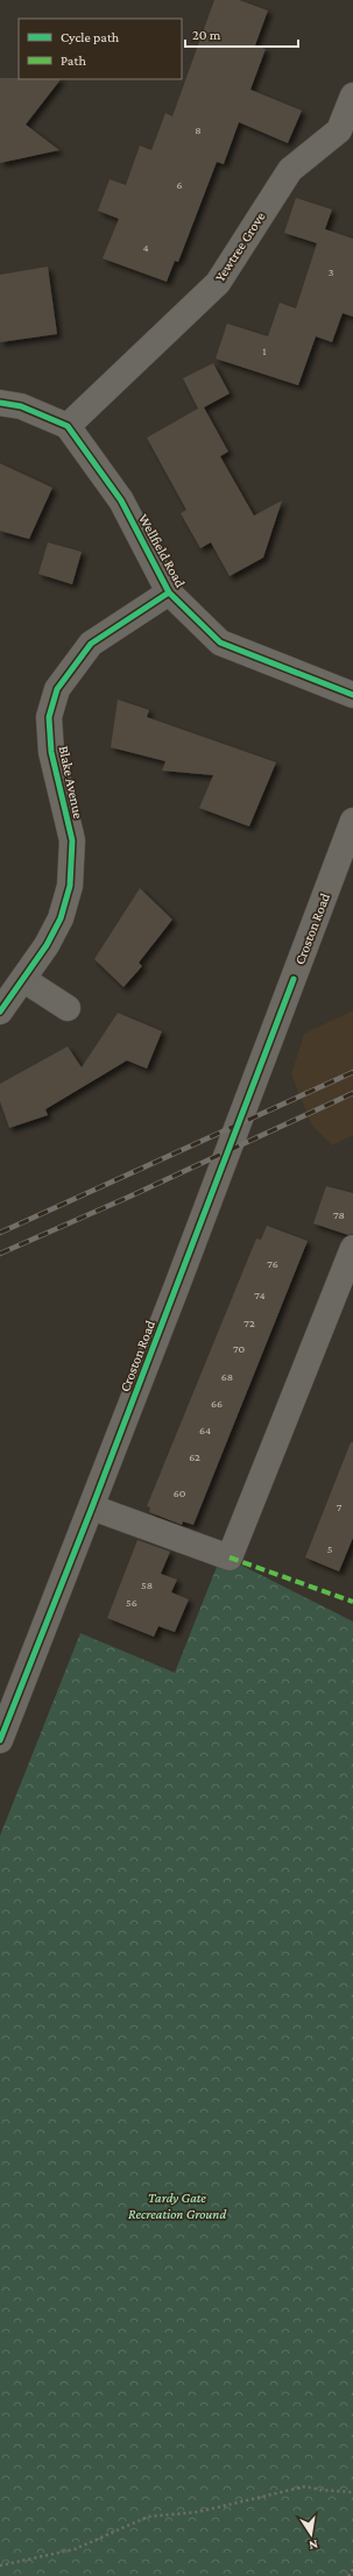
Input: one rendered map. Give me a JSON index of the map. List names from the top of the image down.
{
  "streets": {
    "street": [
      "Yewtree Grove",
      "Wellfield Road",
      "Blake Avenue",
      "Croston Road"
    ]
  },
  "crossings": [
    ["Yewtree Grove", "Wellfield Road"],
    ["Wellfield Road", "Blake Avenue"]
  ],
  "parks": ["Tardy Gate Recreation Ground"],
  "house_numbers": [
    "8",
    "6",
    "4",
    "3",
    "1",
    "78",
    "76",
    "74",
    "72",
    "70",
    "68",
    "66",
    "64",
    "62",
    "60",
    "7",
    "5",
    "58",
    "56"
  ],
  "legend": ["Cycle path", "Path"],
  "scale_bar": "20 m",
  "north": "bottom"
}
